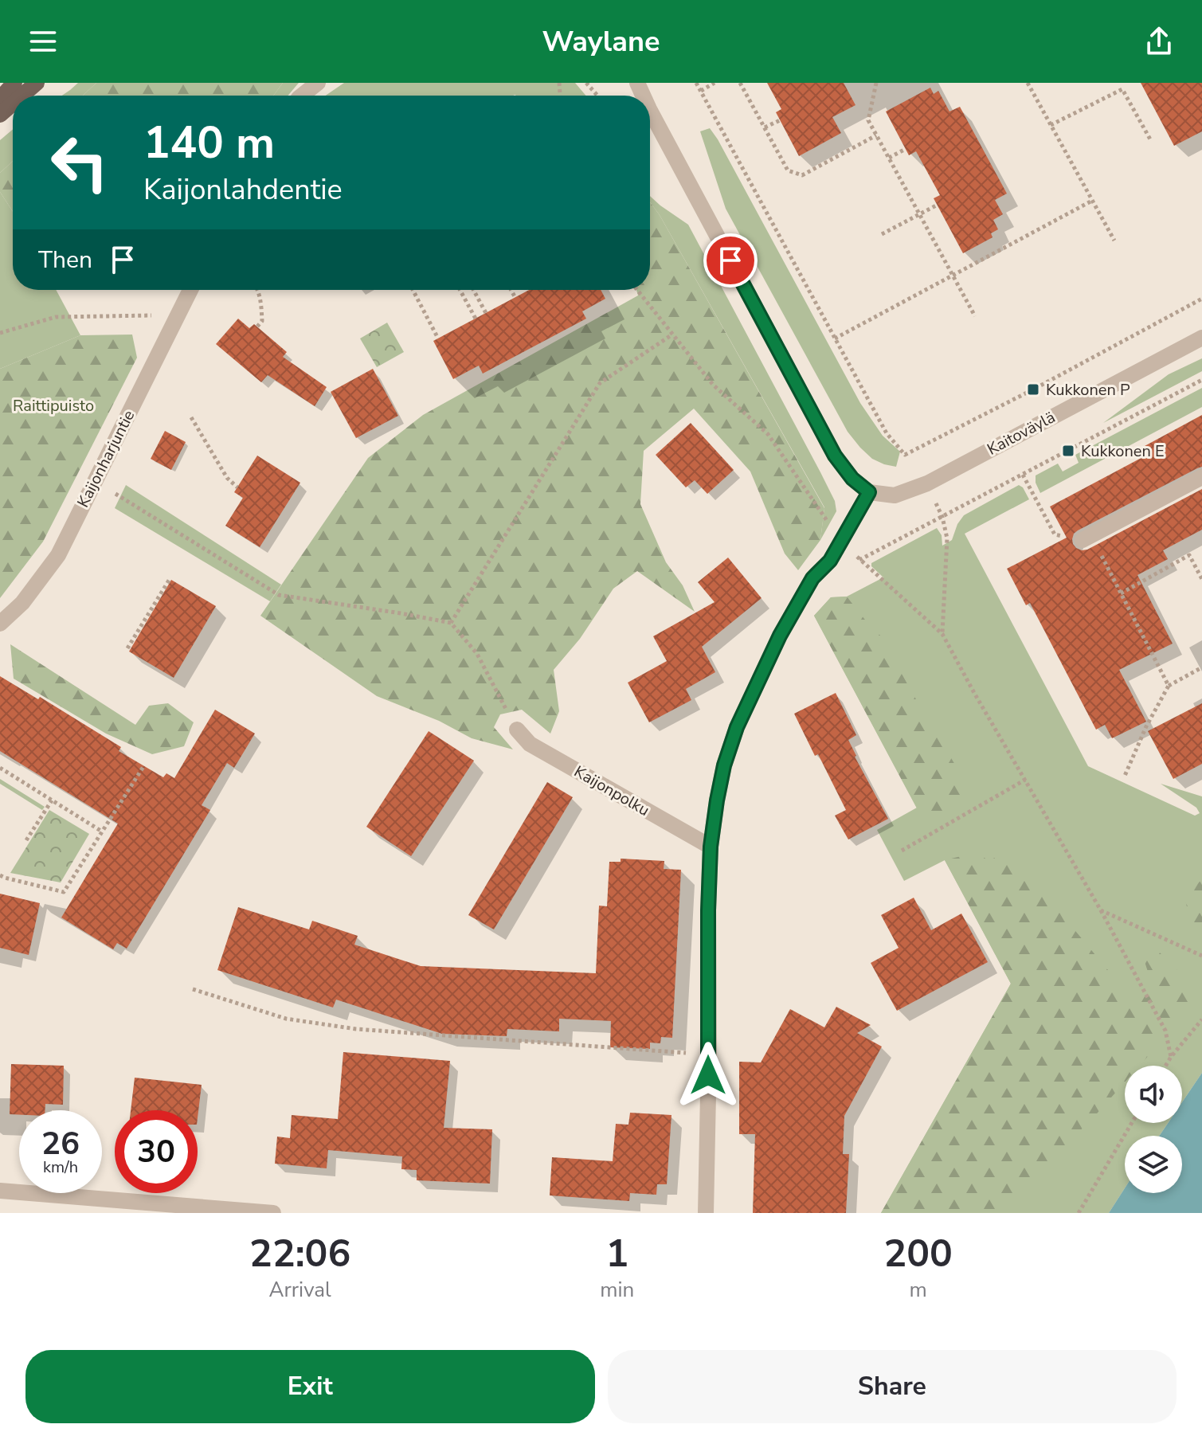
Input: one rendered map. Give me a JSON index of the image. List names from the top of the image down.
{
  "streets": {
    "street": ["Kaitoväylä", "Kaijonharjuntie", "Kaijonpolku"]
  },
  "parks": ["Raittipuisto"],
  "places": {
    "transit": ["Kukkonen P", "Kukkonen E"]
  },
  "page": {
    "header": "Waylane",
    "turn": ["140 m", "Kaijonlahdentie"],
    "then": "Then",
    "speed": "26 km/h",
    "limit": "30",
    "eta": [
      "22:06",
      "Arrival",
      "1",
      "min",
      "200",
      "m"
    ],
    "buttons": ["Exit", "Share"]
  }
}
